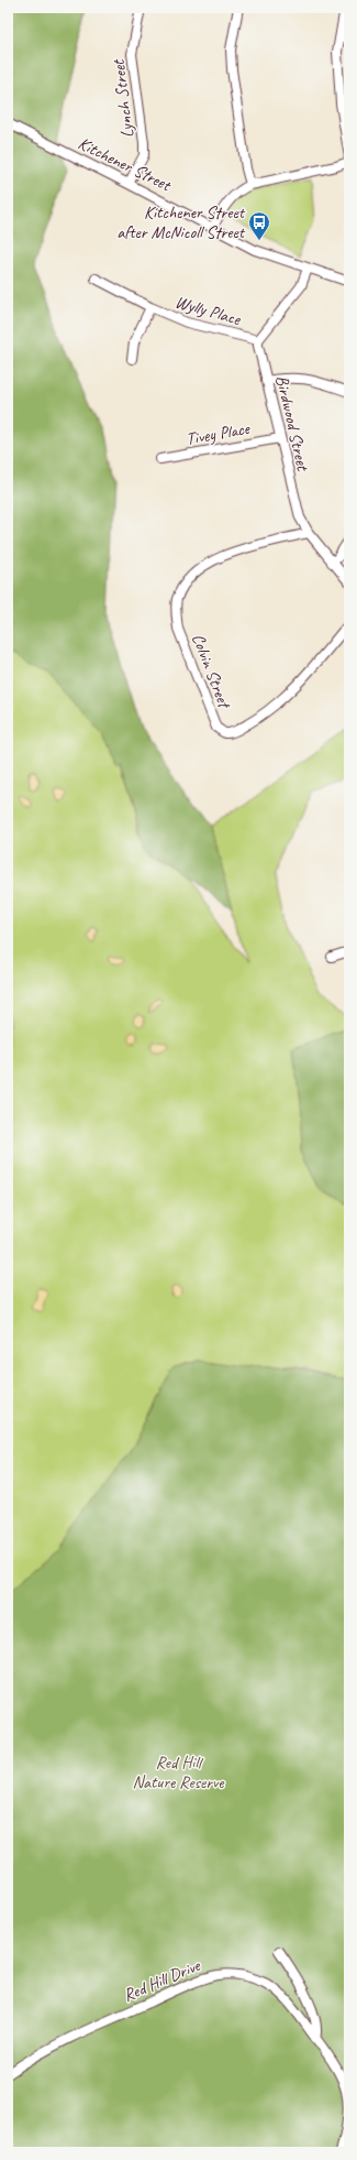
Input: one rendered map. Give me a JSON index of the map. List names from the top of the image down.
{
  "streets": {
    "street": [
      "Lynch Street",
      "Kitchener Street",
      "Wylly Place",
      "Birdwood Street",
      "Tivey Place",
      "Colvin Street",
      "Red Hill Drive"
    ]
  },
  "crossings": [
    ["Lynch Street", "Kitchener Street"],
    ["Wylly Place", "Birdwood Street"],
    ["Birdwood Street", "Tivey Place"],
    ["Birdwood Street", "Colvin Street"]
  ],
  "parks": ["Red Hill Nature Reserve"],
  "places": {
    "bus stop": ["Kitchener Street after McNicoll Street"]
  }
}
